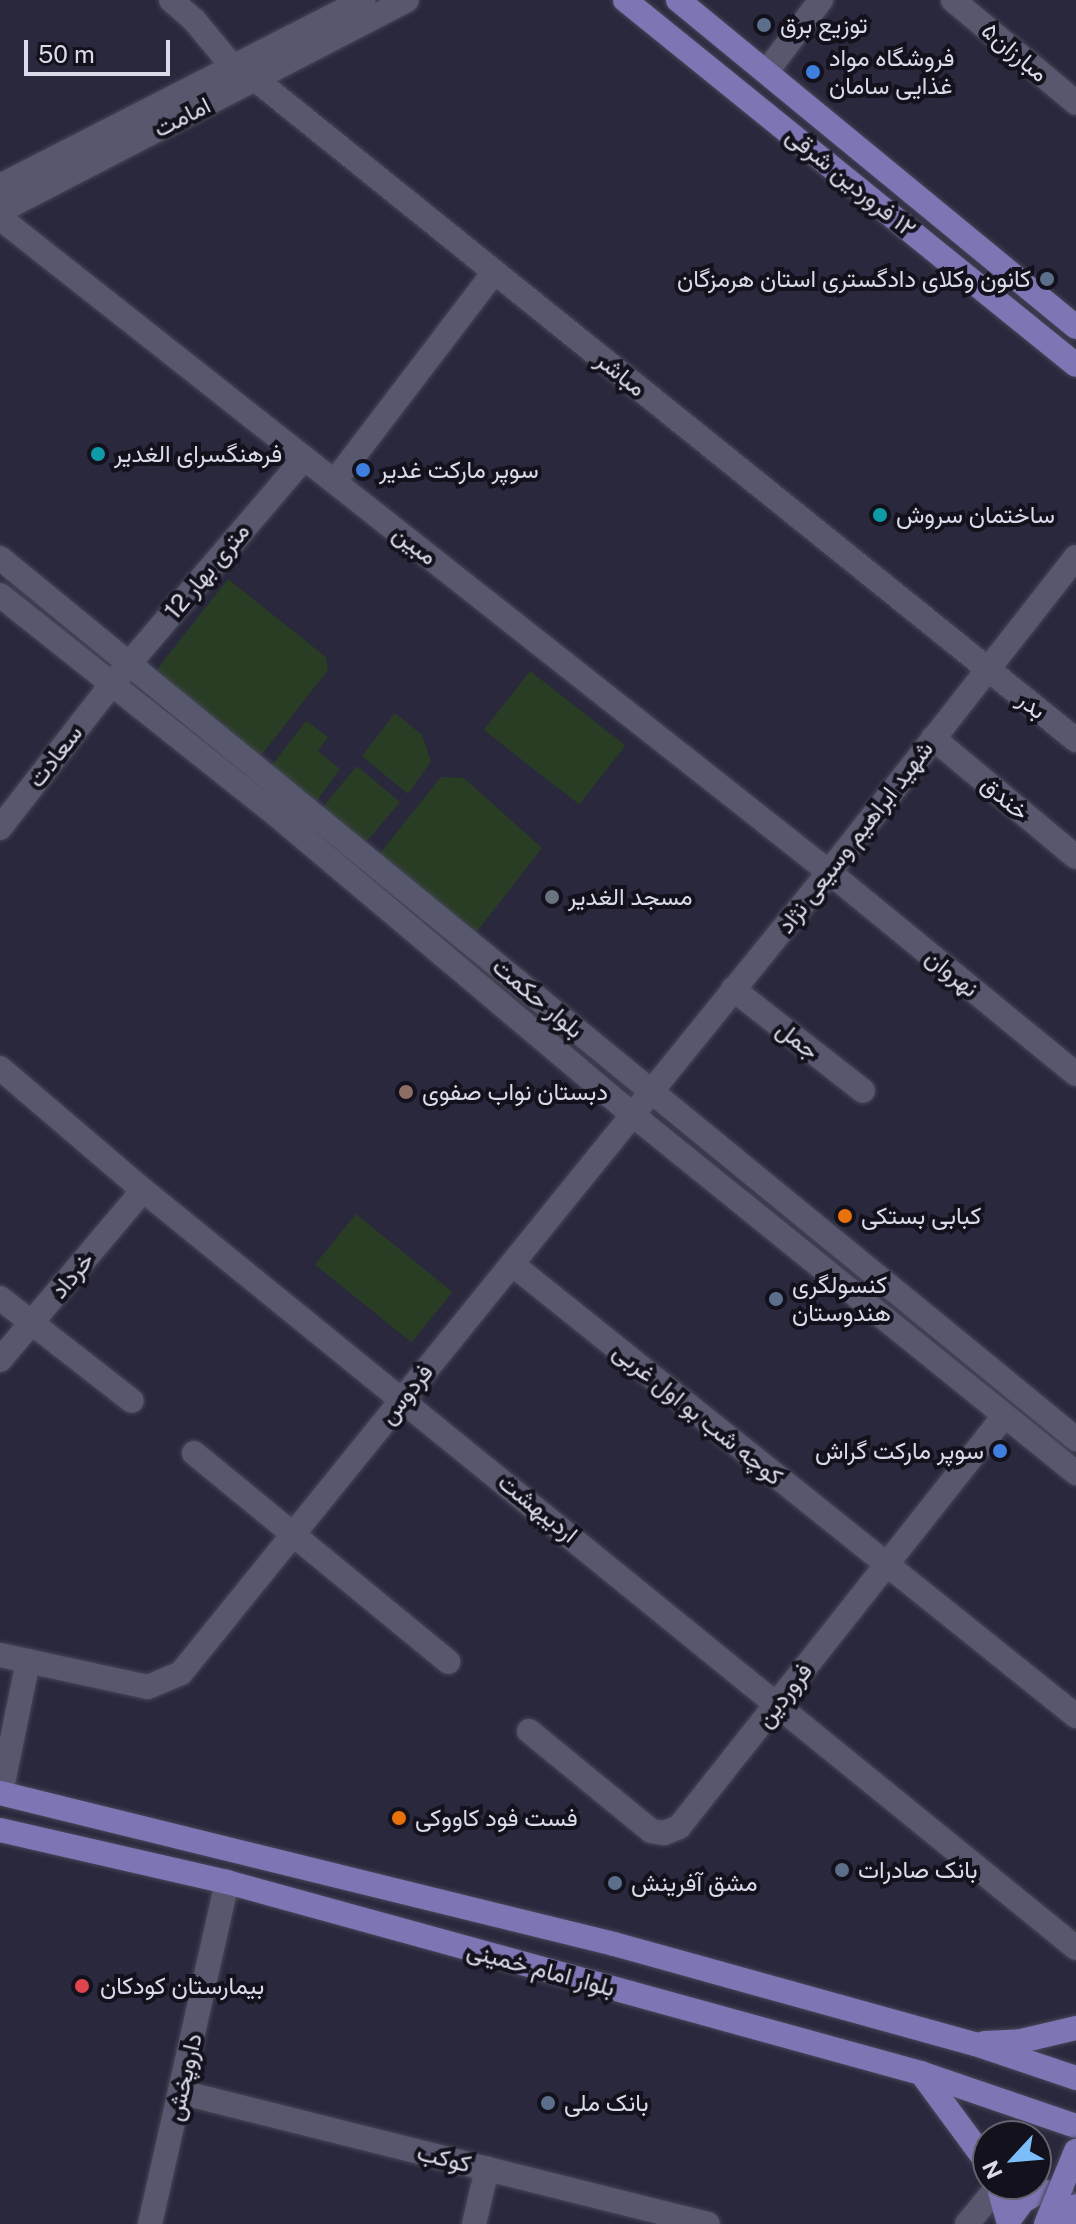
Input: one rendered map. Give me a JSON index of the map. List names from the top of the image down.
{
  "streets": {
    "main road": ["١٢ فروردین شرقی", "بلوار امام خمینی"],
    "street": [
      "مبارزان۵",
      "امامت",
      "مباشر",
      "مبین",
      "12 متری بهار",
      "بدر",
      "سعادت",
      "خندق",
      "شهید ابراهیم وسیعی نژاد",
      "نهروان",
      "بلوار حکمت",
      "جمل",
      "خرداد",
      "فردوس",
      "کوچه شب بو اول غربی",
      "اردیبهشت",
      "فروردین",
      "داروپخش",
      "کوکب"
    ]
  },
  "crossings": [
    ["امامت", "مباشر"],
    ["مباشر", "بدر"],
    ["مباشر", "شهید ابراهیم وسیعی نژاد"],
    ["مبین", "12 متری بهار"],
    ["مبین", "شهید ابراهیم وسیعی نژاد"],
    ["مبین", "نهروان"],
    ["12 متری بهار", "سعادت"],
    ["12 متری بهار", "بلوار حکمت"],
    ["بدر", "شهید ابراهیم وسیعی نژاد"],
    ["سعادت", "بلوار حکمت"],
    ["خندق", "شهید ابراهیم وسیعی نژاد"],
    ["شهید ابراهیم وسیعی نژاد", "نهروان"],
    ["شهید ابراهیم وسیعی نژاد", "بلوار حکمت"],
    ["شهید ابراهیم وسیعی نژاد", "جمل"],
    ["شهید ابراهیم وسیعی نژاد", "فردوس"],
    ["بلوار حکمت", "فردوس"],
    ["بلوار حکمت", "فروردین"],
    ["خرداد", "اردیبهشت"],
    ["فردوس", "کوچه شب بو اول غربی"],
    ["فردوس", "اردیبهشت"],
    ["کوچه شب بو اول غربی", "فروردین"],
    ["اردیبهشت", "فروردین"],
    ["بلوار امام خمینی", "داروپخش"],
    ["داروپخش", "کوکب"]
  ],
  "places": [
    "توزیع برق",
    "فروشگاه مواد غذایی سامان",
    "کانون وکلای دادگستری استان هرمزگان",
    "فرهنگسرای الغدیر",
    "سوپر مارکت غدیر",
    "ساختمان سروش",
    "مسجد الغدیر",
    "دبستان نواب صفوی",
    "کبابی بستکی",
    "کنسولگری هندوستان",
    "سوپر مارکت گراش",
    "فست فود کاووکی",
    "بانک صادرات",
    "مشق آفرینش",
    "بیمارستان کودکان",
    "بانک ملی"
  ],
  "scale_bar": "50 m",
  "north": "bottom left"
}
